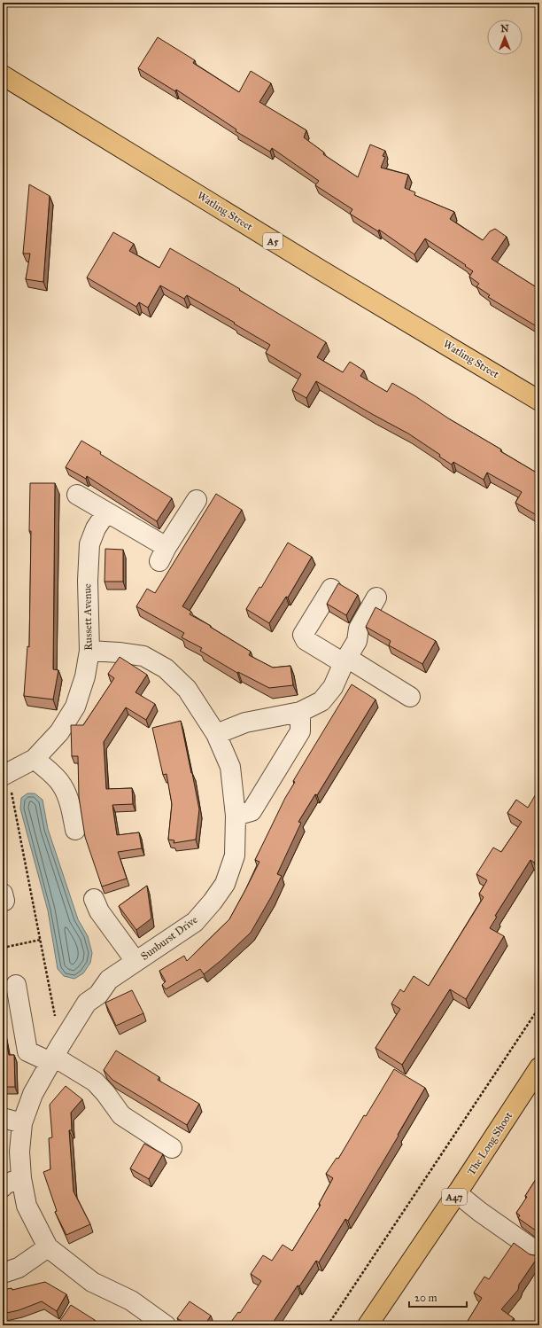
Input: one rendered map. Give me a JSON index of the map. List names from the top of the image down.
{
  "streets": {
    "main road": [
      "Watling Street",
      "A5",
      "The Long Shoot",
      "A47"
    ],
    "street": ["Russett Avenue", "Sunburst Drive"]
  },
  "crossings": [
    ["Russett Avenue", "Sunburst Drive"]
  ],
  "scale_bar": "20 m",
  "north": "top"
}
